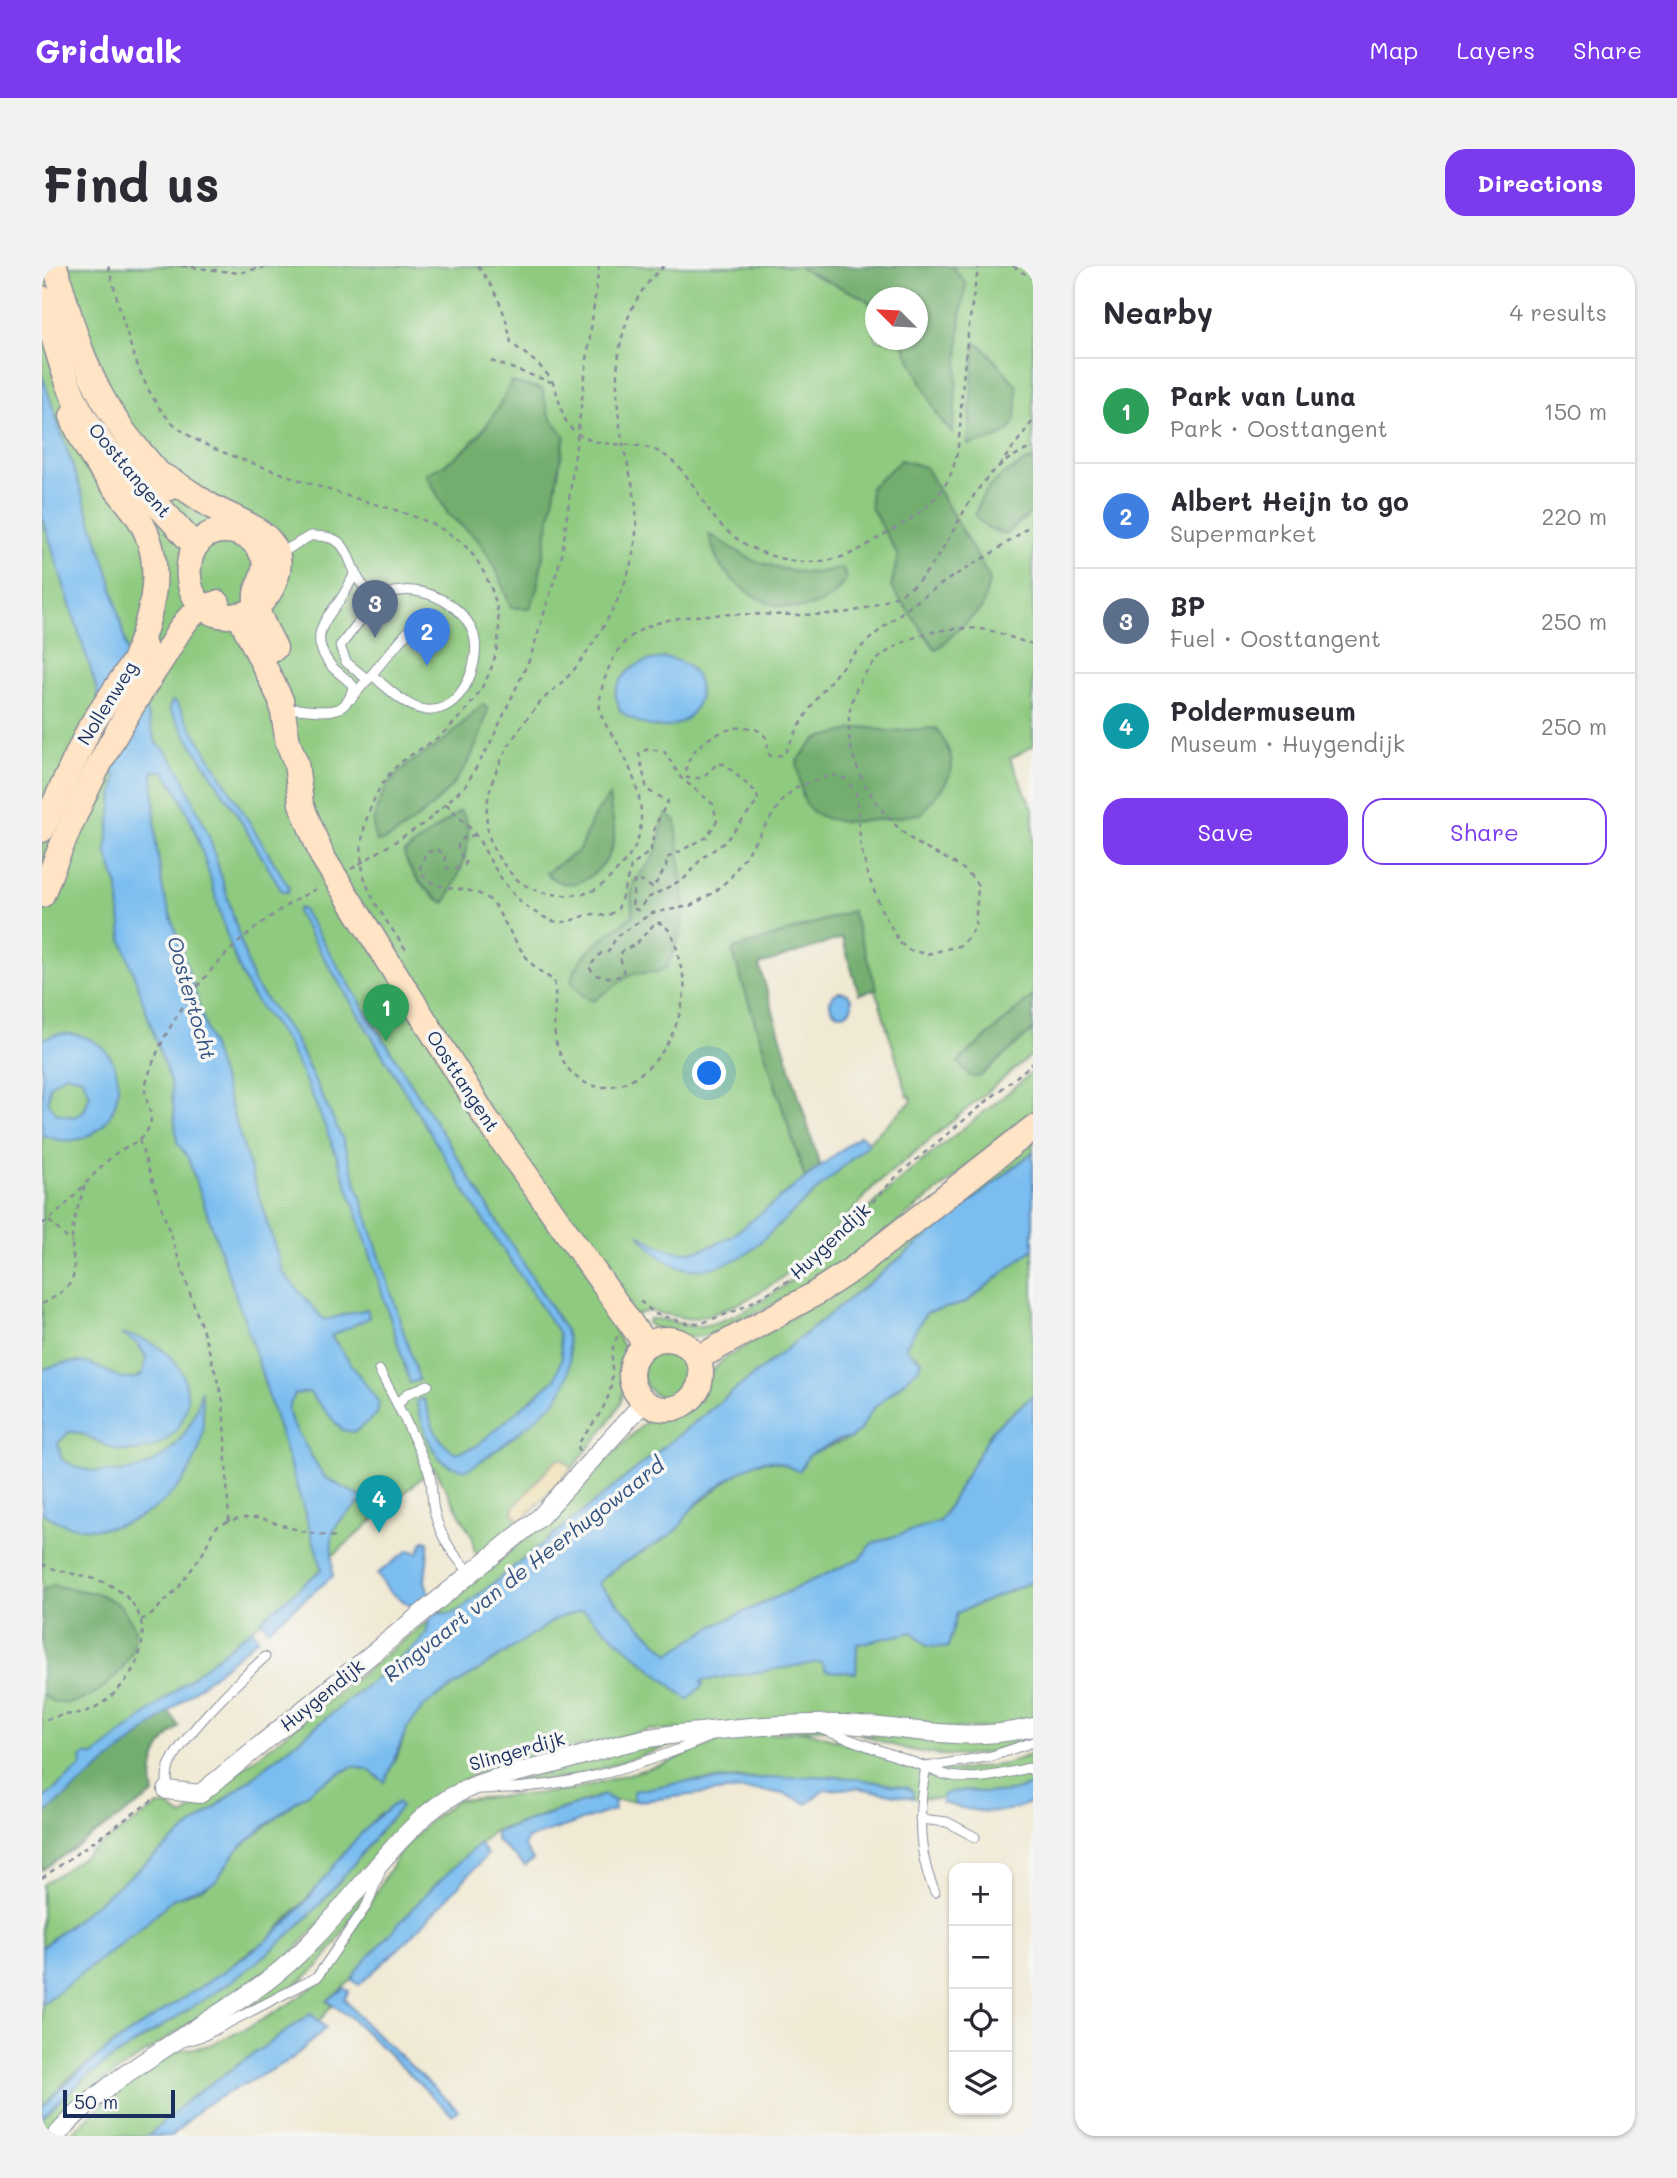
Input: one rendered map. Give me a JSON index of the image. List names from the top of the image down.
{
  "streets": {
    "main road": ["Oosttangent", "Nollenweg", "Huygendijk"],
    "street": ["Slingerdijk"]
  },
  "crossings": [
    ["Oosttangent", "Nollenweg"],
    ["Oosttangent", "Huygendijk"]
  ],
  "water": ["Oostertocht", "Ringvaart van de Heerhugowaard"],
  "scale_bar": "50 m",
  "north": "top left",
  "page": {
    "header": "Gridwalk",
    "nav": ["Map", "Layers", "Share"],
    "buttons": [
      "Directions",
      ["Save", "Share"]
    ],
    "title": "Find us",
    "heading": ["Nearby", "4 results"],
    "list": [
      {
        "mark": "1",
        "name": "Park van Luna",
        "note": "Park · Oosttangent",
        "value": "150 m"
      },
      {
        "mark": "2",
        "name": "Albert Heijn to go",
        "note": "Supermarket",
        "value": "220 m"
      },
      {
        "mark": "3",
        "name": "BP",
        "note": "Fuel · Oosttangent",
        "value": "250 m"
      },
      {
        "mark": "4",
        "name": "Poldermuseum",
        "note": "Museum · Huygendijk",
        "value": "250 m"
      }
    ],
    "pins": [
      "3",
      "2",
      "1",
      "4"
    ],
    "map_buttons": ["+", "−"],
    "scale": "50 m"
  }
}
